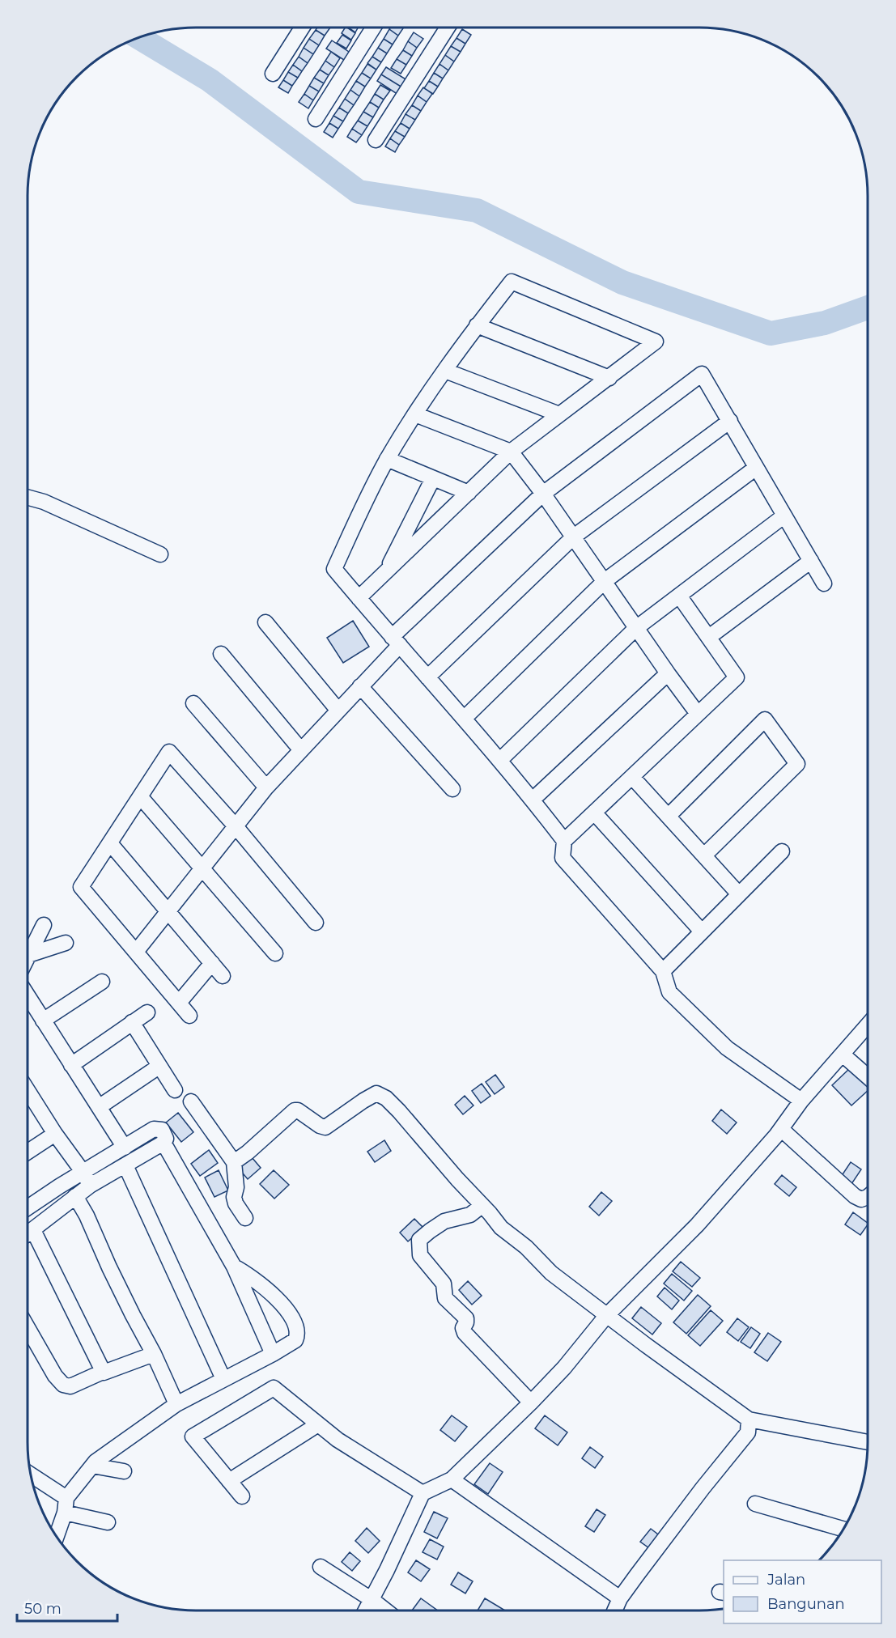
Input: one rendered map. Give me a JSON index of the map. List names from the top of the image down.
{
  "legend": ["Jalan", "Bangunan"],
  "scale_bar": "50 m"
}
